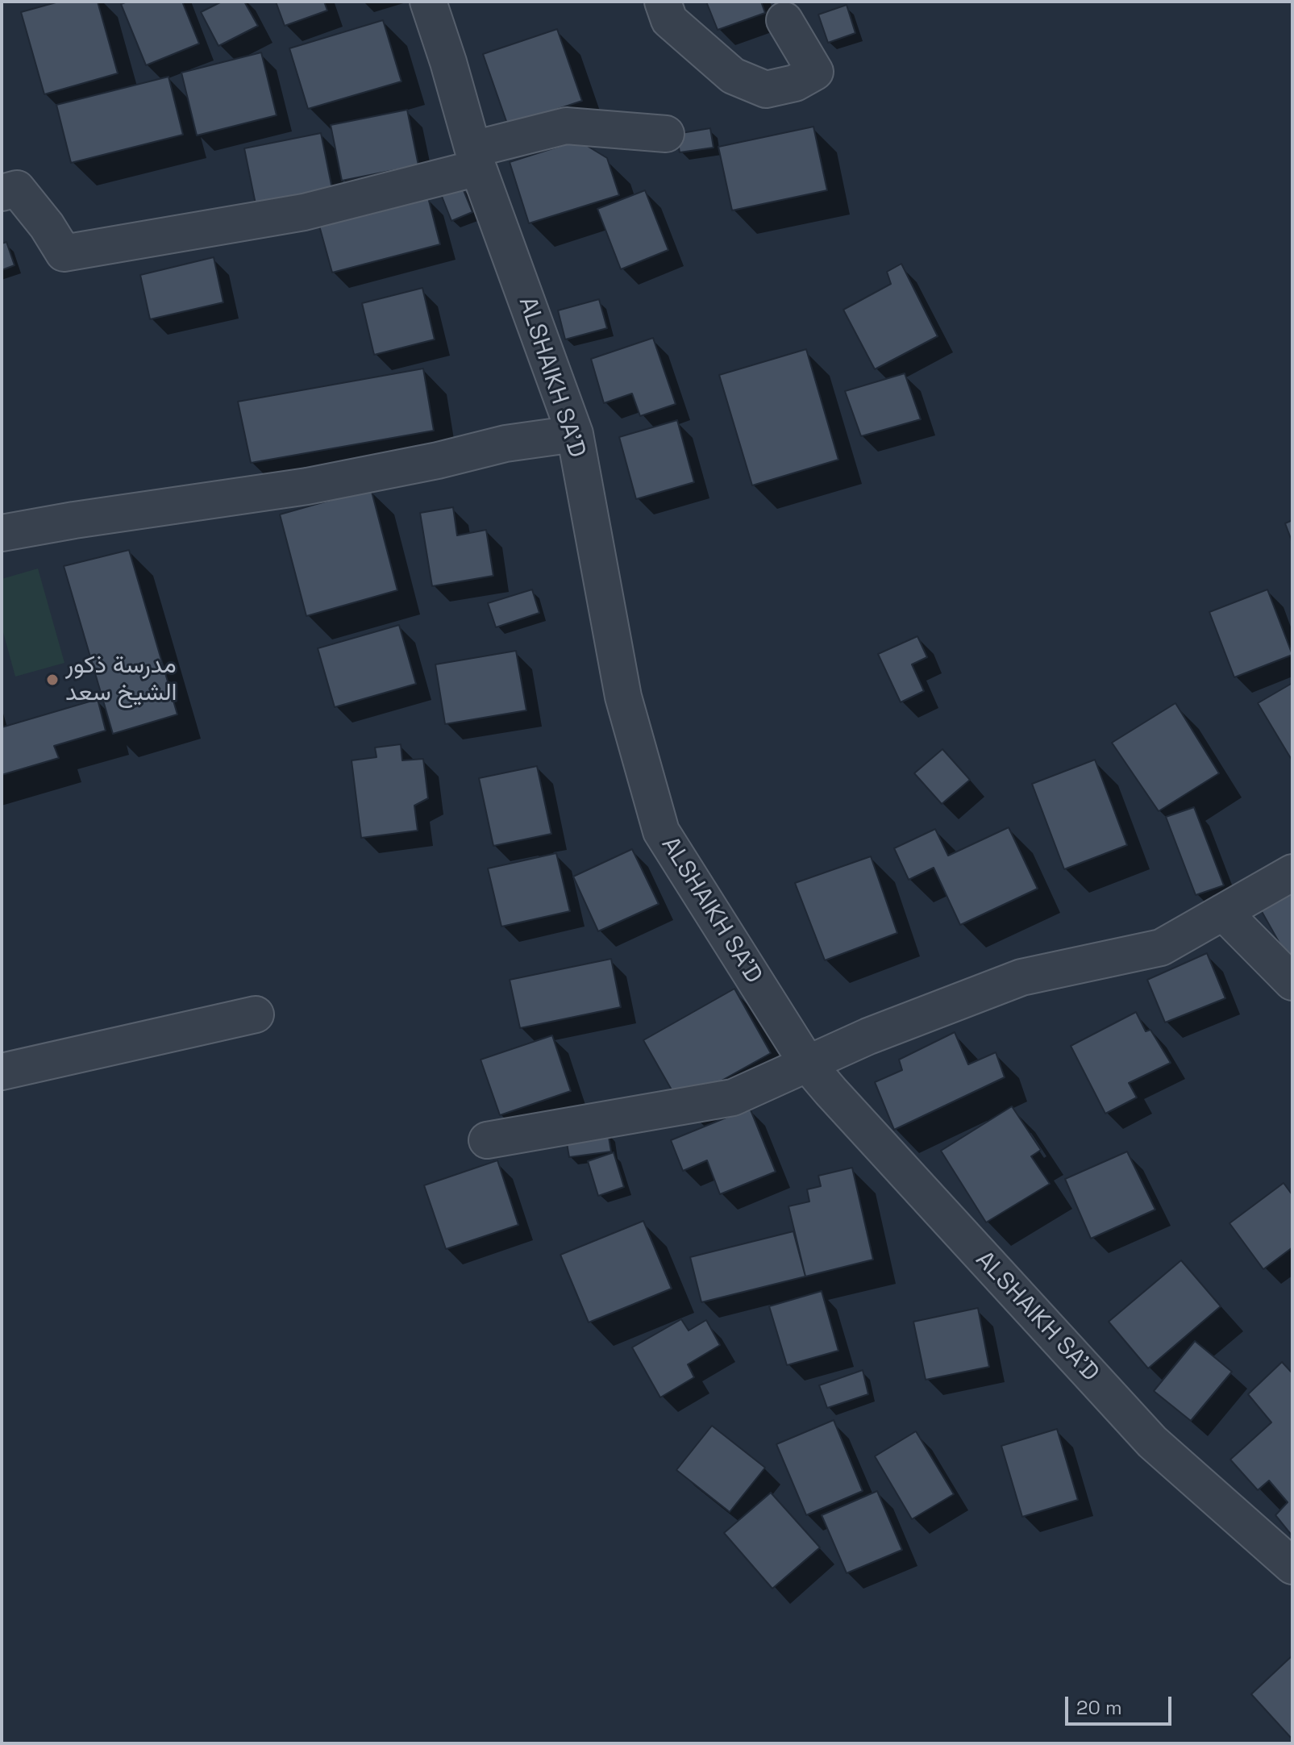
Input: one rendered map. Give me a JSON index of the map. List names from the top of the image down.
{
  "streets": {
    "street": ["ALSHAIKH SA'D"]
  },
  "places": ["مدرسة ذكور الشيخ سعد"],
  "scale_bar": "20 m"
}
